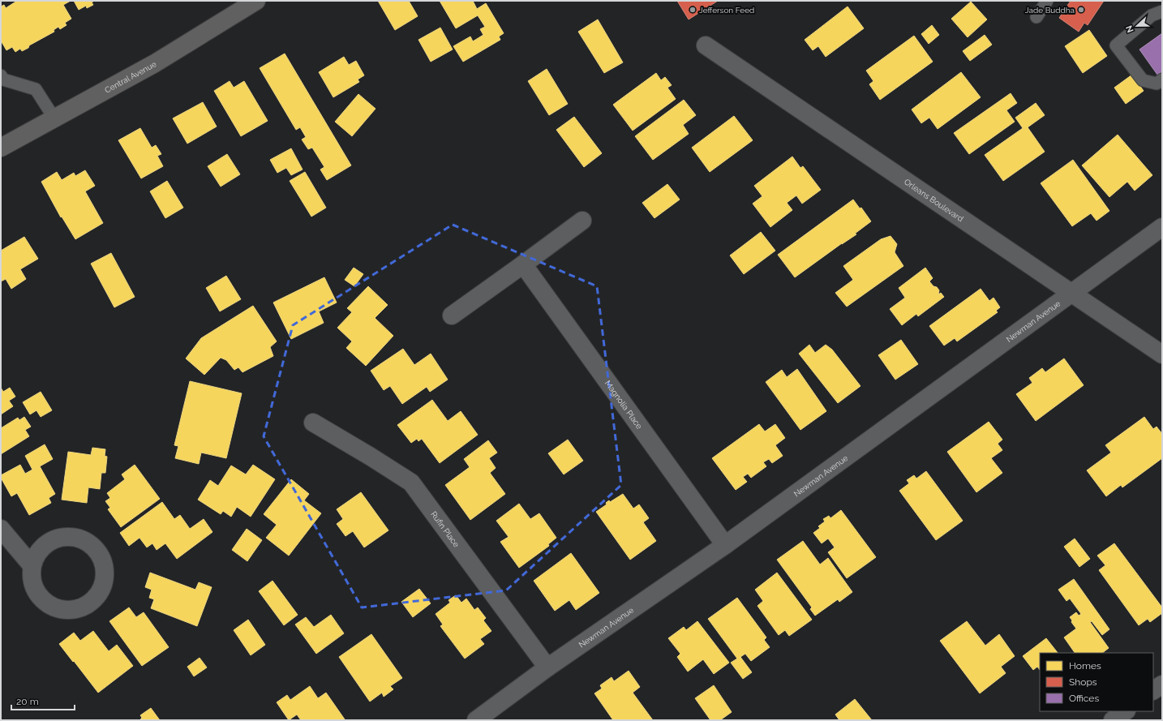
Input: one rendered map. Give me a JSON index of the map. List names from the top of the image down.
{
  "streets": {
    "main road": ["Central Avenue"],
    "street": [
      "Orleans Boulevard",
      "Newman Avenue",
      "Magnolia Place",
      "Rufin Place"
    ]
  },
  "crossings": [
    ["Orleans Boulevard", "Newman Avenue"],
    ["Newman Avenue", "Magnolia Place"],
    ["Newman Avenue", "Rufin Place"]
  ],
  "places": ["Jefferson Feed", "Jade Buddha"],
  "legend": ["Homes", "Shops", "Offices"],
  "scale_bar": "20 m",
  "north": "left"
}
